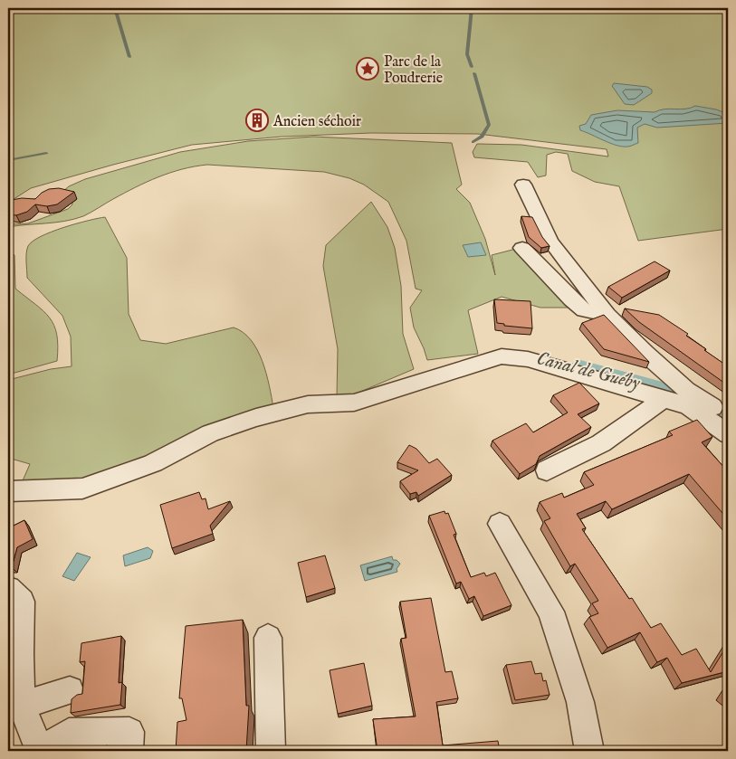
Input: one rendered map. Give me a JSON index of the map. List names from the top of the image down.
{
  "water": ["Canal de Guéby"],
  "places": {
    "place": ["Parc de la Poudrerie"],
    "building": ["Ancien séchoir"]
  }
}
